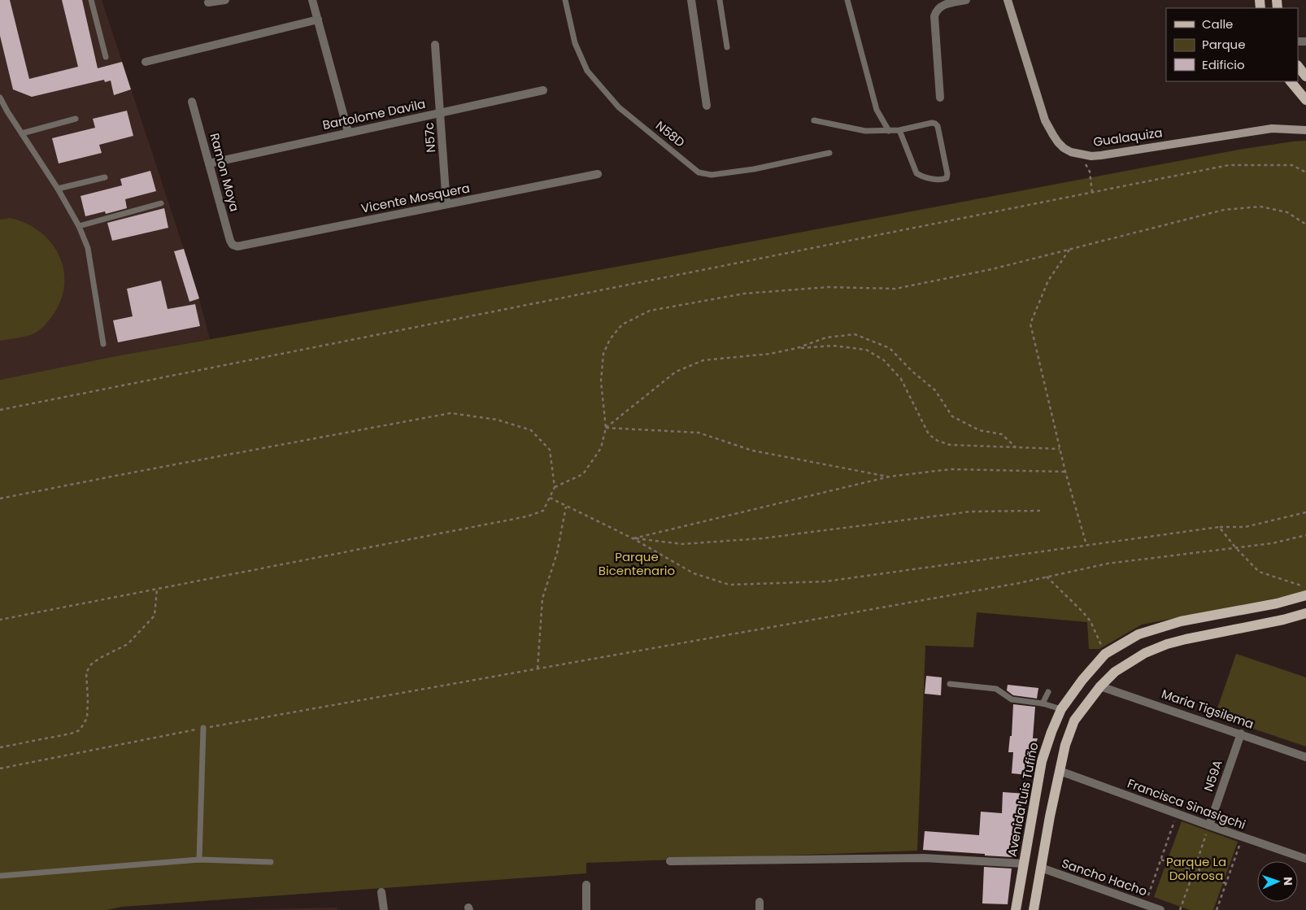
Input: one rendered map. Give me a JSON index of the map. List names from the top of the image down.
{
  "streets": {
    "main road": ["Avenida Luis Tufiño"],
    "street": [
      "Bartolome Davila",
      "N57c",
      "Gualaquiza",
      "Ramon Moya",
      "Vicente Mosquera",
      "Maria Tigsilema",
      "N59A",
      "Francisca Sinasigchi",
      "Sancho Hacho"
    ],
    "lane": ["N58D"]
  },
  "crossings": [
    ["Bartolome Davila", "N57c"],
    ["Bartolome Davila", "Ramon Moya"],
    ["N57c", "Vicente Mosquera"],
    ["Ramon Moya", "Vicente Mosquera"],
    ["Maria Tigsilema", "N59A"],
    ["N59A", "Francisca Sinasigchi"]
  ],
  "parks": ["Parque Bicentenario", "Parque La Dolorosa"],
  "legend": ["Calle", "Parque", "Edificio"],
  "north": "right"
}
